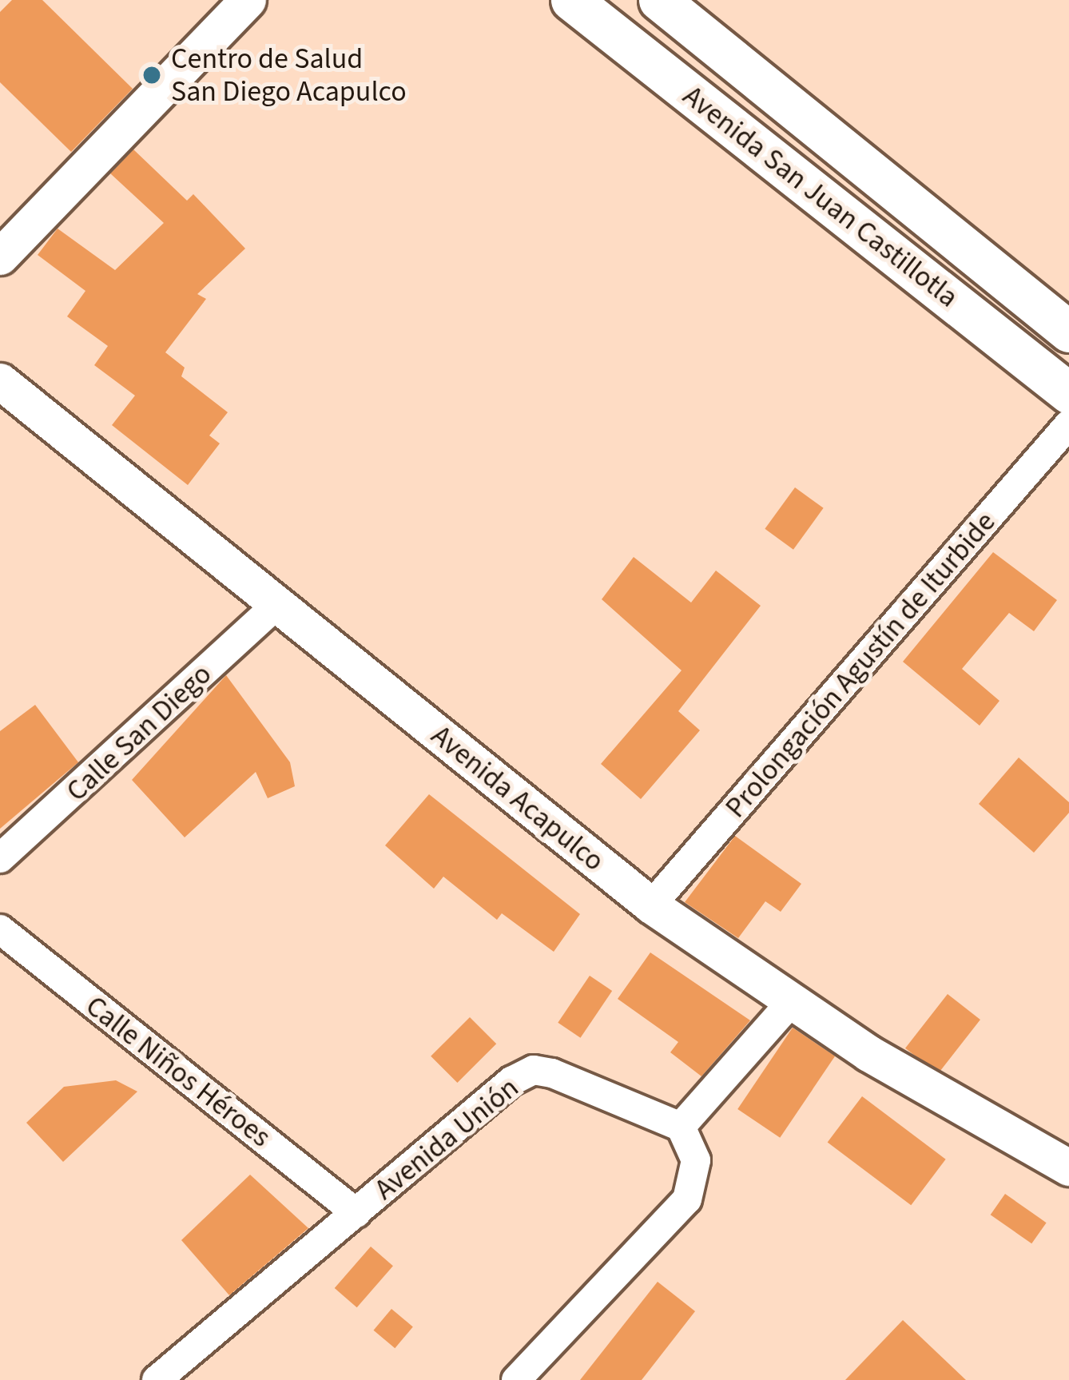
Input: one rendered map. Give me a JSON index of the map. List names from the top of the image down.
{
  "streets": {
    "main road": ["Avenida San Juan Castillotla"],
    "street": [
      "Prolongación Agustín de Iturbide",
      "Calle San Diego",
      "Avenida Acapulco",
      "Calle Niños Héroes",
      "Avenida Unión"
    ]
  },
  "crossings": [
    ["Prolongación Agustín de Iturbide", "Avenida Acapulco"],
    ["Calle San Diego", "Avenida Acapulco"],
    ["Calle Niños Héroes", "Avenida Unión"]
  ],
  "places": ["Centro de Salud San Diego Acapulco"]
}
